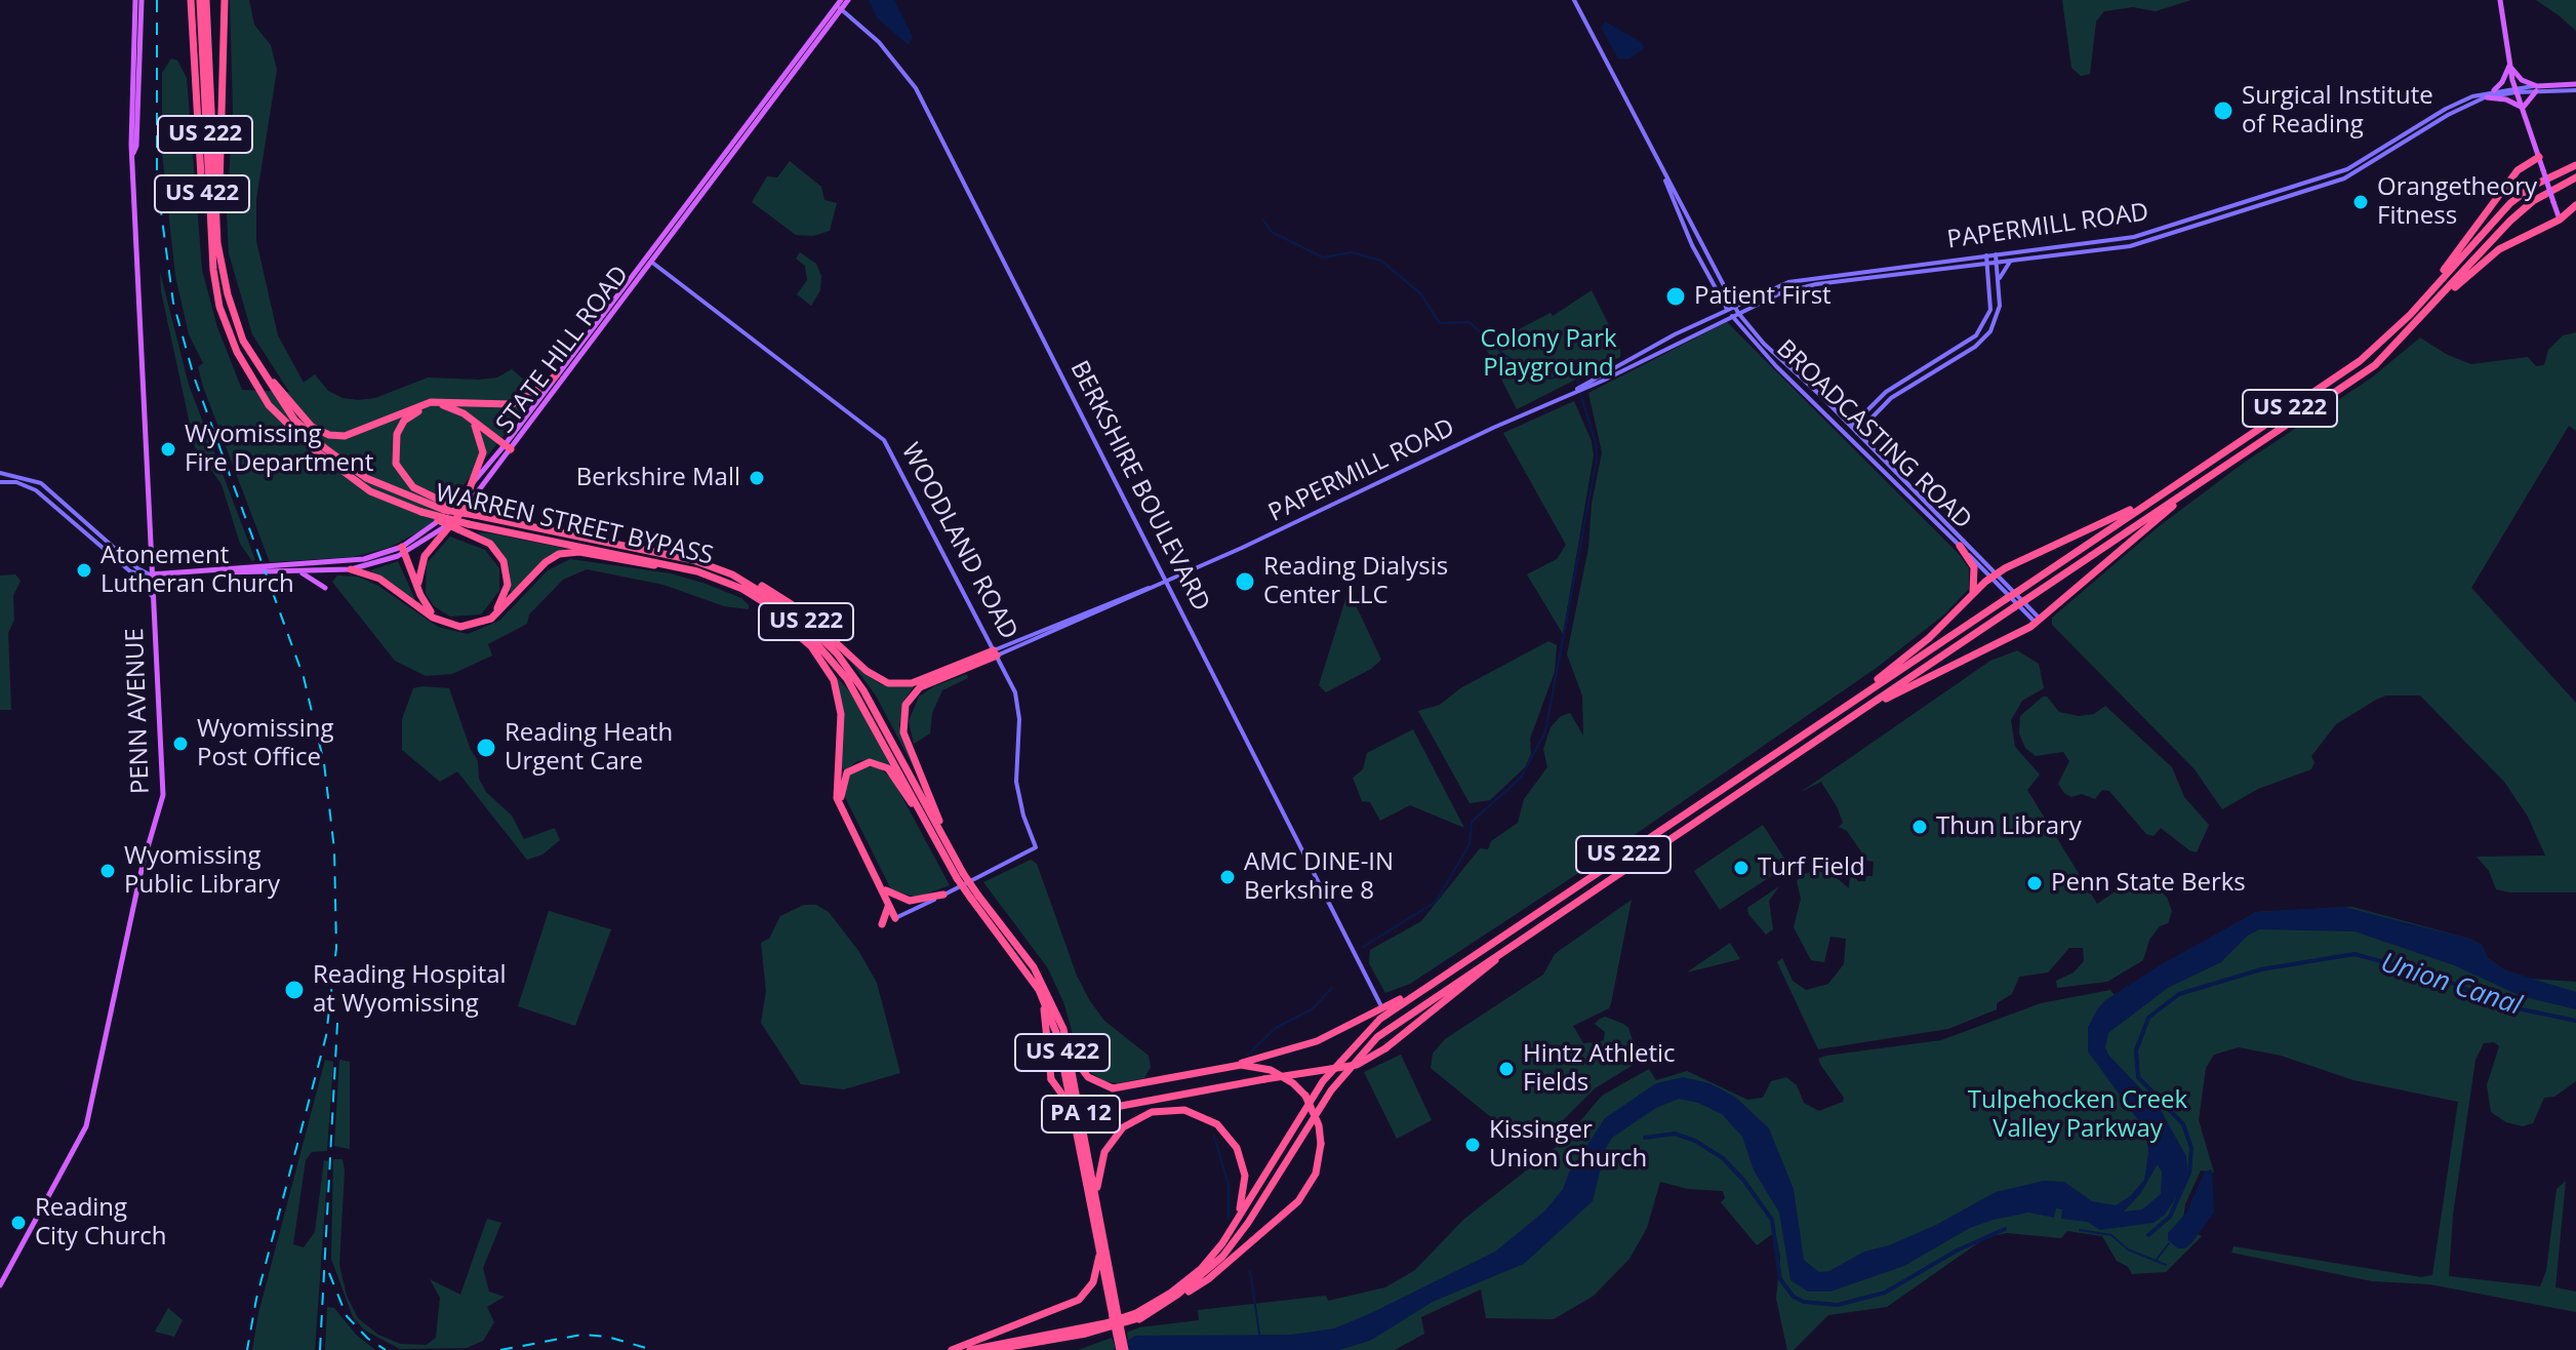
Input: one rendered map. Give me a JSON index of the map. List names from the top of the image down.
{
  "streets": {
    "highway": [
      "US 222",
      "US 422",
      "WARREN STREET BYPASS",
      "PA 12"
    ],
    "main road": [
      "PAPERMILL ROAD",
      "STATE HILL ROAD",
      "BROADCASTING ROAD",
      "BERKSHIRE BOULEVARD",
      "WOODLAND ROAD",
      "PENN AVENUE"
    ]
  },
  "crossings": [
    ["US 222", "WARREN STREET BYPASS"],
    ["US 422", "WARREN STREET BYPASS"],
    ["PAPERMILL ROAD", "BROADCASTING ROAD"],
    ["PAPERMILL ROAD", "BERKSHIRE BOULEVARD"],
    ["PAPERMILL ROAD", "WOODLAND ROAD"],
    ["STATE HILL ROAD", "BERKSHIRE BOULEVARD"],
    ["STATE HILL ROAD", "WOODLAND ROAD"],
    ["STATE HILL ROAD", "PENN AVENUE"]
  ],
  "water": ["Union Canal"],
  "parks": ["Colony Park Playground", "Tulpehocken Creek Valley Parkway"],
  "places": [
    "Surgical Institute of Reading",
    "Orangetheory Fitness",
    "Patient First",
    "Wyomissing Fire Department",
    "Berkshire Mall",
    "Atonement Lutheran Church",
    "Reading Dialysis Center LLC",
    "Wyomissing Post Office",
    "Reading Heath Urgent Care",
    "Thun Library",
    "Turf Field",
    "Wyomissing Public Library",
    "AMC DINE-IN Berkshire 8",
    "Penn State Berks",
    "Reading Hospital at Wyomissing",
    "Hintz Athletic Fields",
    "Kissinger Union Church",
    "Reading City Church"
  ]
}
